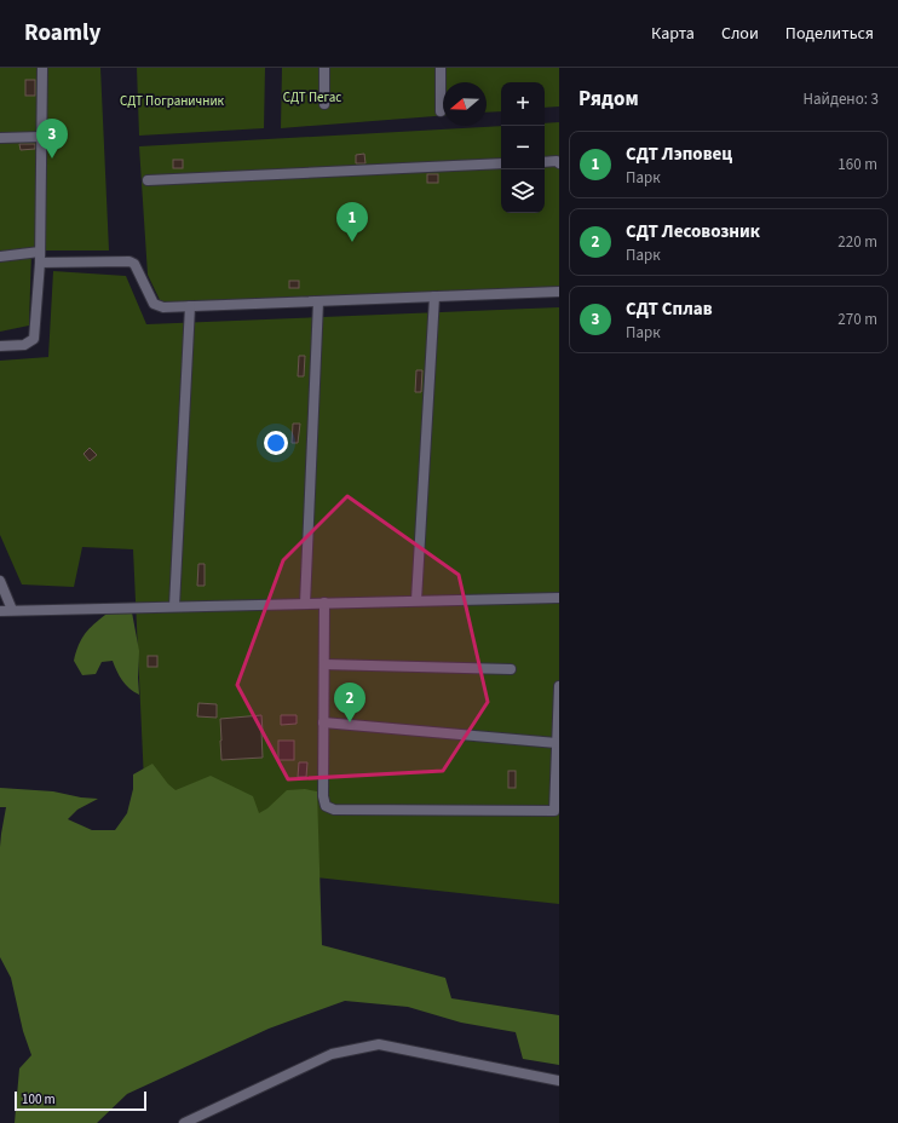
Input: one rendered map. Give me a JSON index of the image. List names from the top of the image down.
{
  "parks": ["СДТ Пегас", "СДТ Пограничник"],
  "scale_bar": "100 m",
  "north": "left",
  "page": {
    "header": "Roamly",
    "nav": ["Карта", "Слои", "Поделиться"],
    "heading": ["Рядом", "Найдено: 3"],
    "map_buttons": ["+", "−"],
    "pins": ["3", "1", "2"],
    "list": [
      {
        "mark": "1",
        "name": "СДТ Лэповец",
        "note": "Парк",
        "value": "160 m"
      },
      {
        "mark": "2",
        "name": "СДТ Лесовозник",
        "note": "Парк",
        "value": "220 m"
      },
      {
        "mark": "3",
        "name": "СДТ Сплав",
        "note": "Парк",
        "value": "270 m"
      }
    ],
    "scale": "100 m"
  }
}
